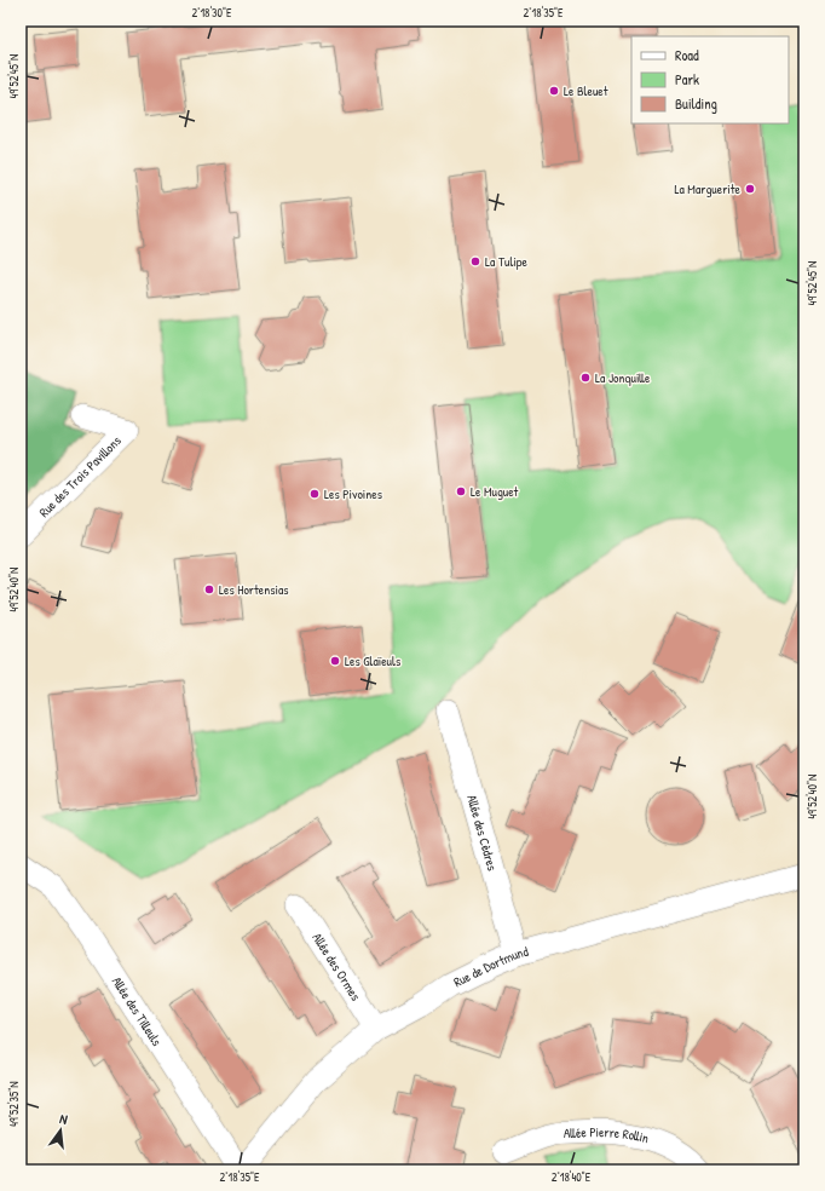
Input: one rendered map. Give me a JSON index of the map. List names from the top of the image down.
{
  "streets": {
    "street": [
      "Rue des Trois Pavillons",
      "Allée des Cèdres",
      "Allée des Ormes",
      "Rue de Dortmund",
      "Allée des Tilleuls",
      "Allée Pierre Rollin"
    ]
  },
  "crossings": [
    ["Allée des Cèdres", "Rue de Dortmund"],
    ["Allée des Ormes", "Rue de Dortmund"],
    ["Rue de Dortmund", "Allée des Tilleuls"]
  ],
  "places": [
    "Le Bleuet",
    "La Marguerite",
    "La Tulipe",
    "La Jonquille",
    "Le Muguet",
    "Les Pivoines",
    "Les Hortensias",
    "Les Glaïeuls"
  ],
  "legend": ["Road", "Park", "Building"],
  "north": "top",
  "coordinates": [
    "2°18'30\"E",
    "2°18'35\"E",
    "49°52'45\"N",
    "49°52'40\"N",
    "49°52'35\"N",
    "2°18'40\"E"
  ]
}
